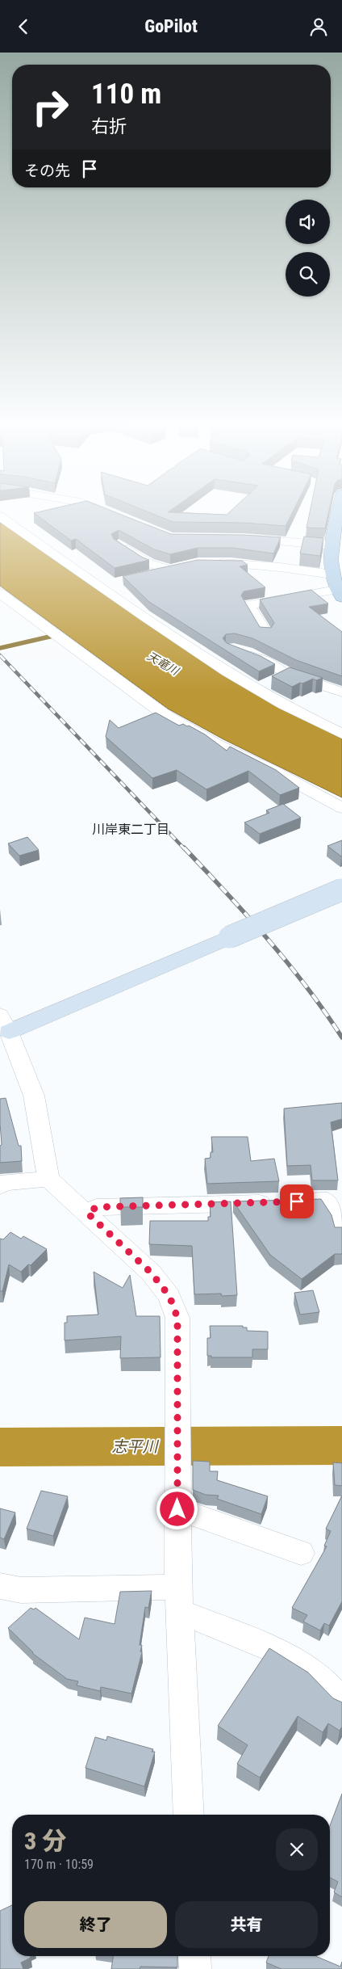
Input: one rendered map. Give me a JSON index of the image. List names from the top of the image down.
{
  "districts": ["川岸東二丁目"],
  "water": ["天竜川", "志平川"],
  "page": {
    "header": "GoPilot",
    "turn": ["110 m", "右折"],
    "then": "その先",
    "heading": ["3 分", "170 m · 10:59"],
    "buttons": ["終了", "共有"]
  }
}
